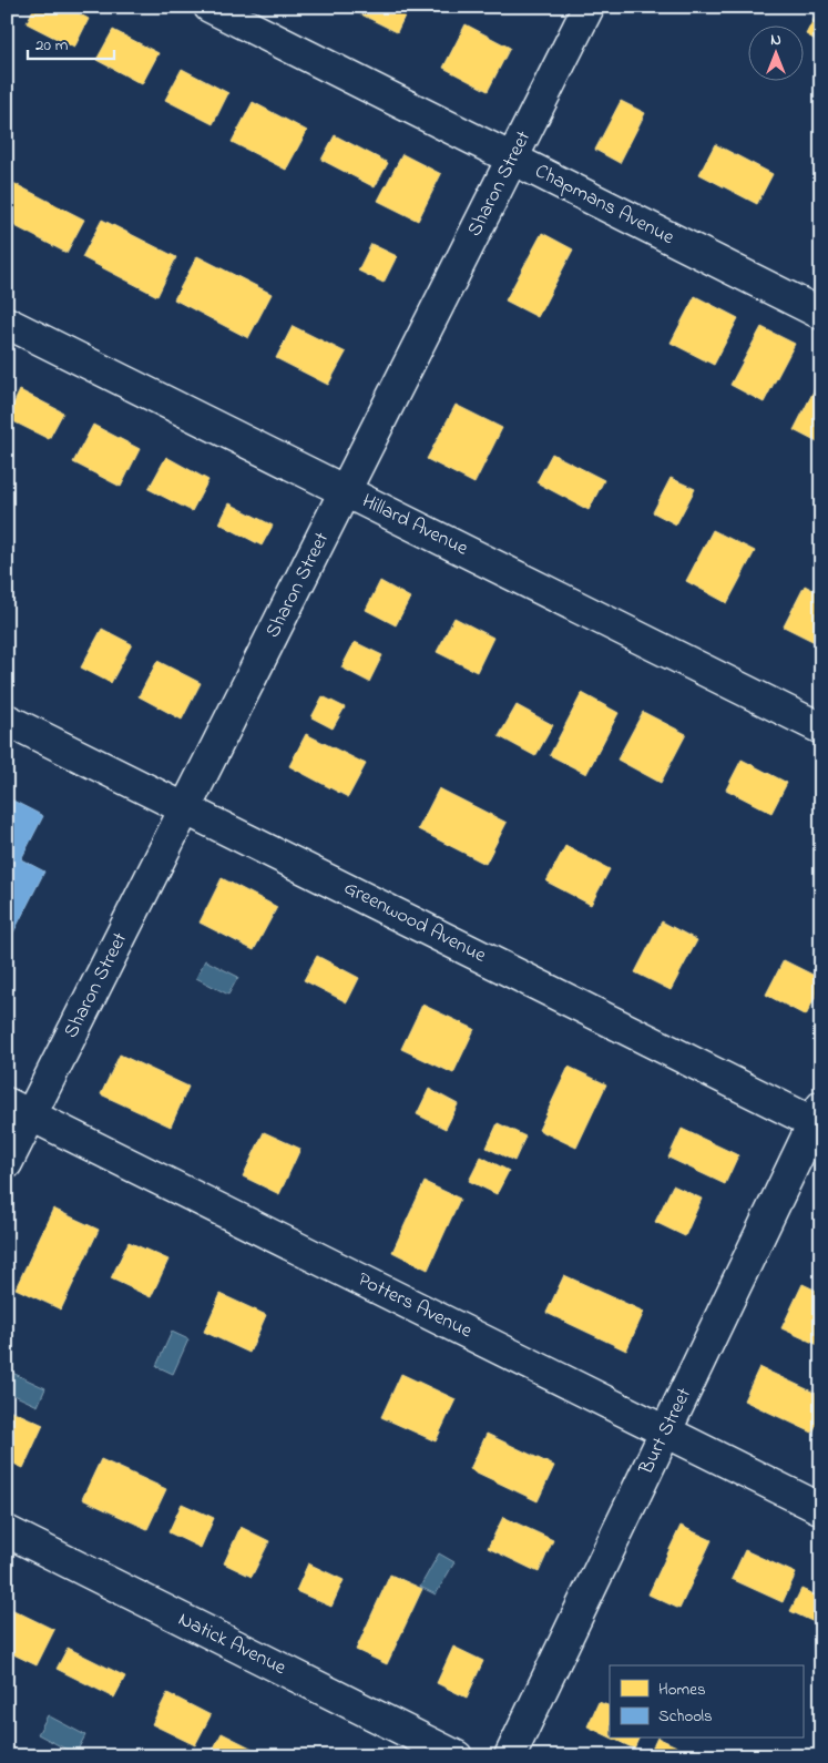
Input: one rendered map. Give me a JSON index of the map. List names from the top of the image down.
{
  "streets": {
    "street": [
      "Sharon Street",
      "Chapmans Avenue",
      "Hillard Avenue",
      "Greenwood Avenue",
      "Potters Avenue",
      "Burt Street",
      "Natick Avenue"
    ]
  },
  "crossings": [
    ["Sharon Street", "Chapmans Avenue"],
    ["Sharon Street", "Hillard Avenue"],
    ["Sharon Street", "Greenwood Avenue"],
    ["Sharon Street", "Potters Avenue"],
    ["Greenwood Avenue", "Burt Street"],
    ["Potters Avenue", "Burt Street"]
  ],
  "legend": ["Homes", "Schools"],
  "scale_bar": "20 m",
  "north": "top"
}
